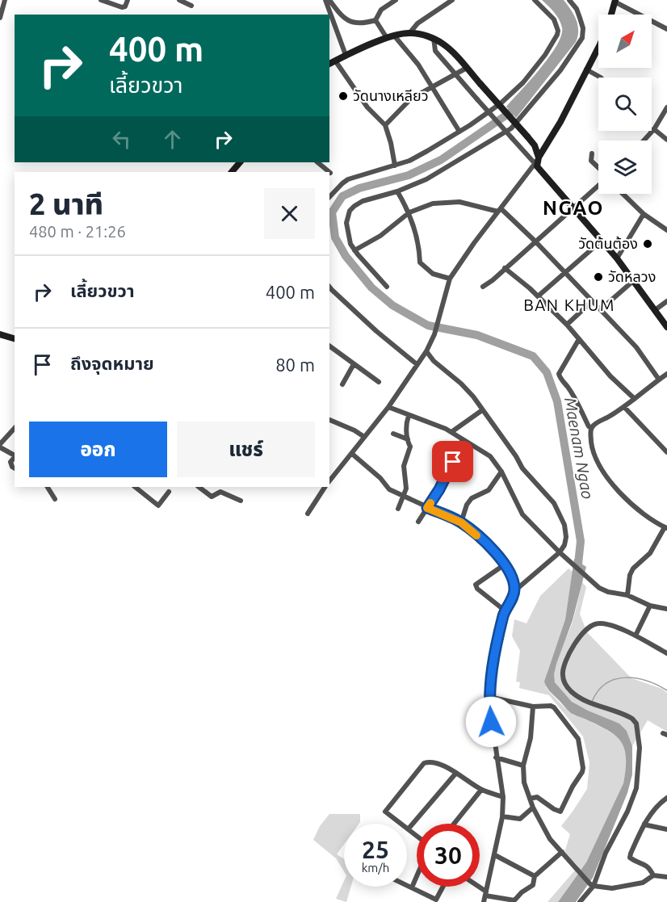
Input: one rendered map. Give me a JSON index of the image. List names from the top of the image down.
{
  "districts": ["NGAO", "BAN KHUM"],
  "water": ["Maenam Ngao"],
  "places": ["วัดนางเหลียว", "วัดต้นต้อง", "วัดหลวง"],
  "north": "top right",
  "page": {
    "turn": ["400 m", "เลี้ยวขวา"],
    "heading": ["2 นาที", "480 m · 21:26"],
    "list": [
      {
        "name": "เลี้ยวขวา",
        "value": "400 m"
      },
      {
        "name": "ถึงจุดหมาย",
        "value": "80 m"
      }
    ],
    "buttons": ["ออก", "แชร์"],
    "speed": "25 km/h",
    "limit": "30"
  }
}
